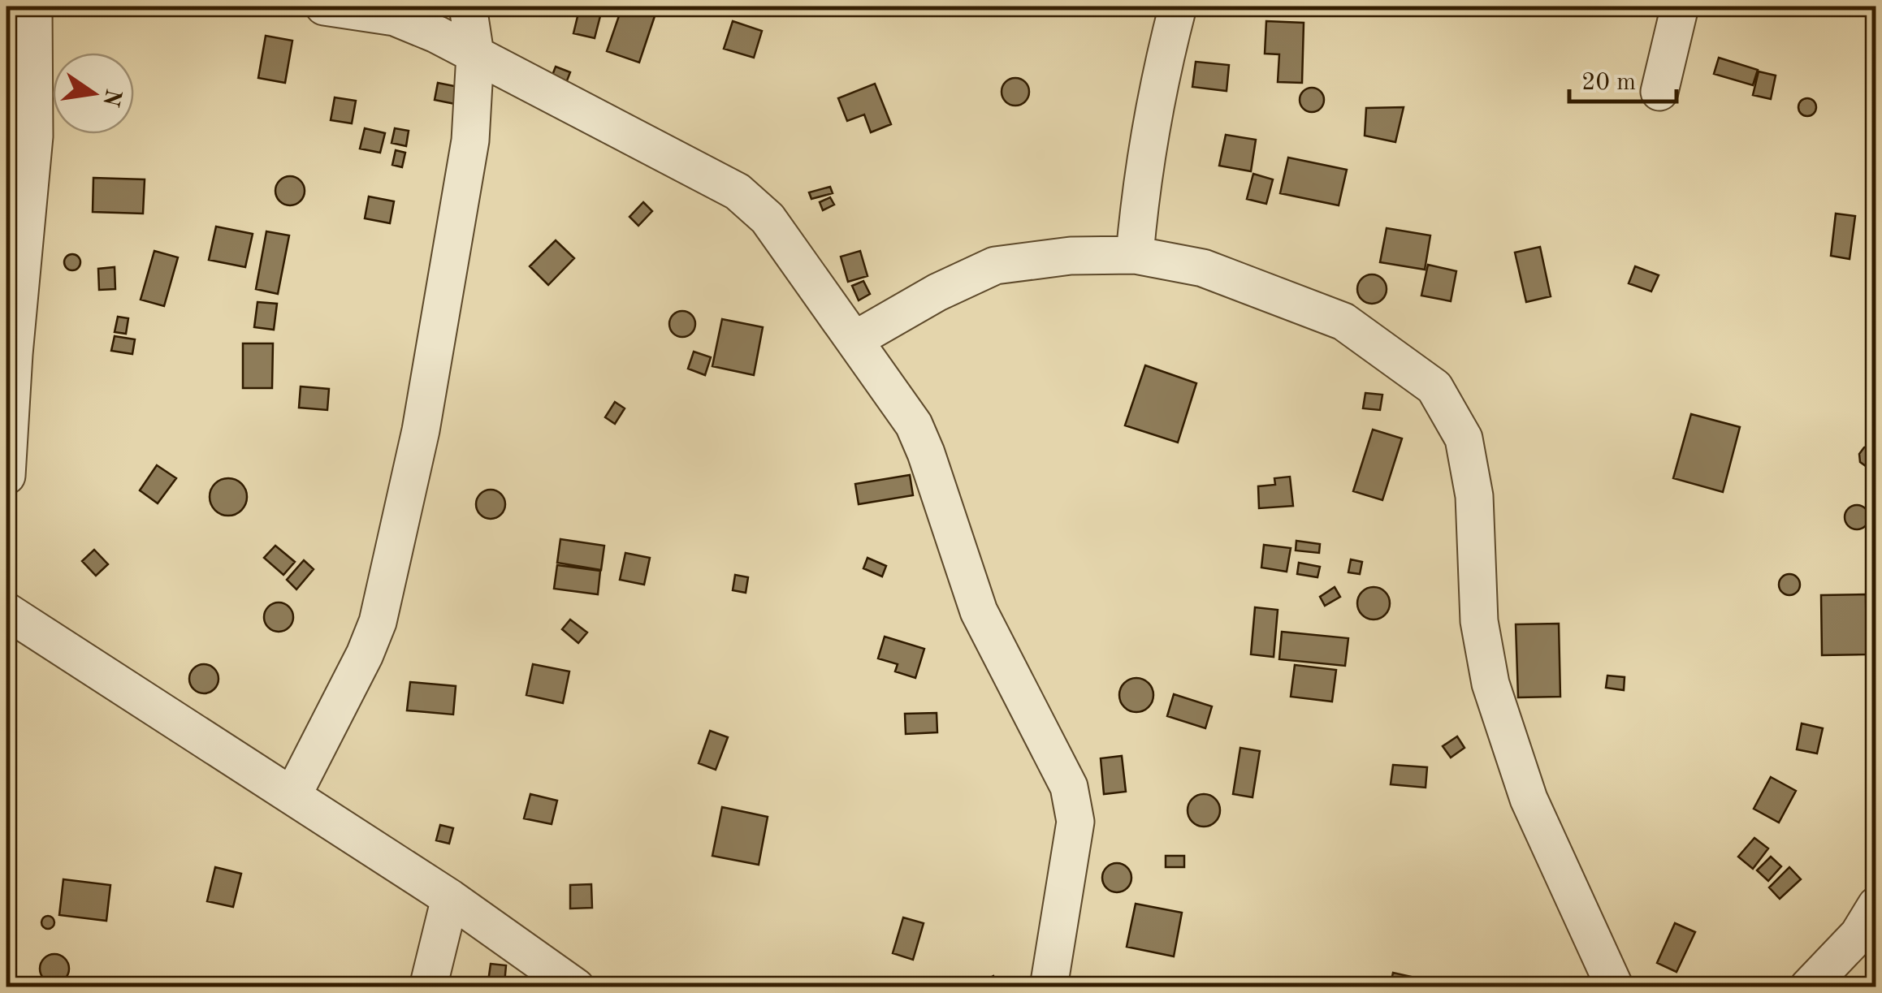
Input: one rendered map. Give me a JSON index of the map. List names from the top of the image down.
{
  "scale_bar": "20 m",
  "north": "right"
}
